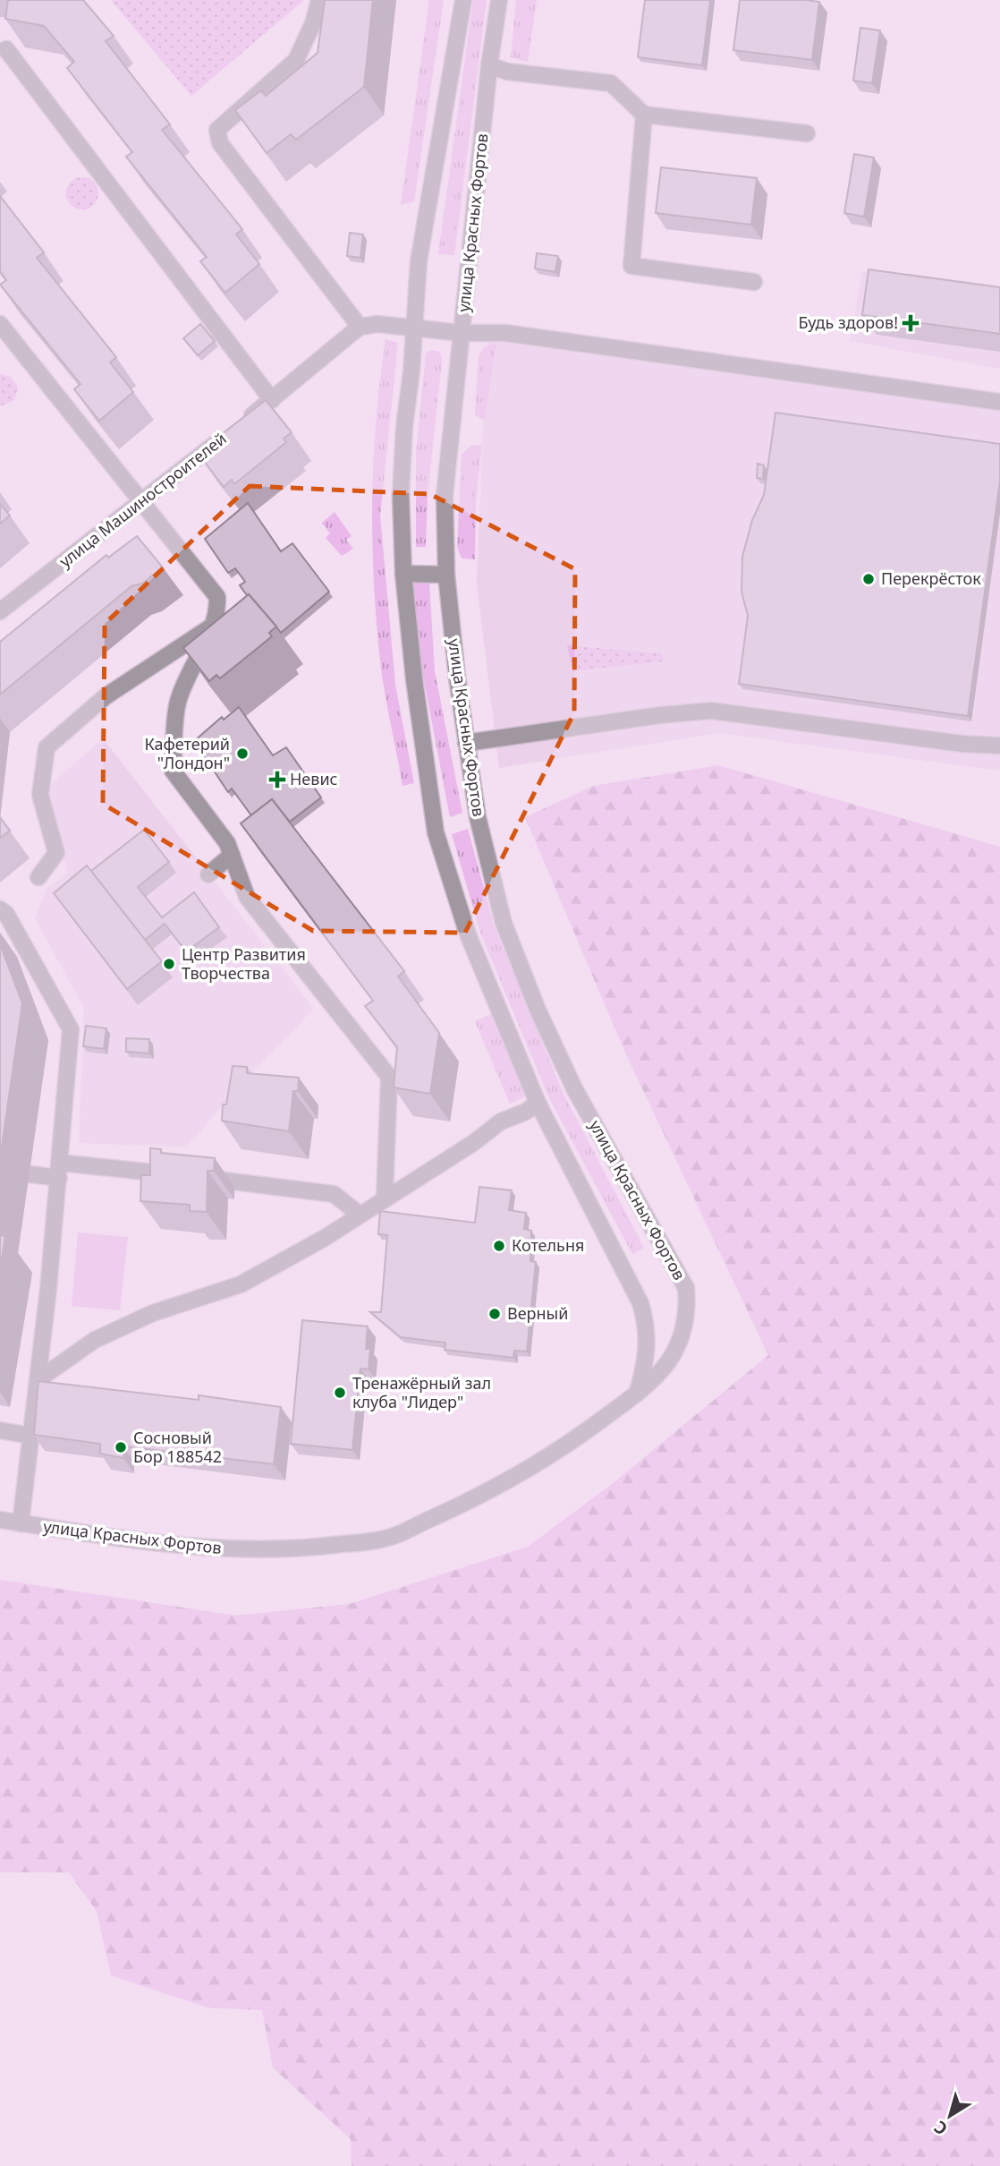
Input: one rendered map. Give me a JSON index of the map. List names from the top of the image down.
{
  "streets": {
    "street": ["улица Красных Фортов", "улица Машиностроителей"]
  },
  "places": {
    "health": ["Будь здоров!", "Невис"],
    "other": [
      "Перекрёсток",
      "Кафетерий \"Лондон\"",
      "Центр Развития Творчества",
      "Котельня",
      "Верный",
      "Тренажёрный зал клуба \"Лидер\"",
      "Сосновый Бор 188542"
    ]
  },
  "north": "bottom left"
}
